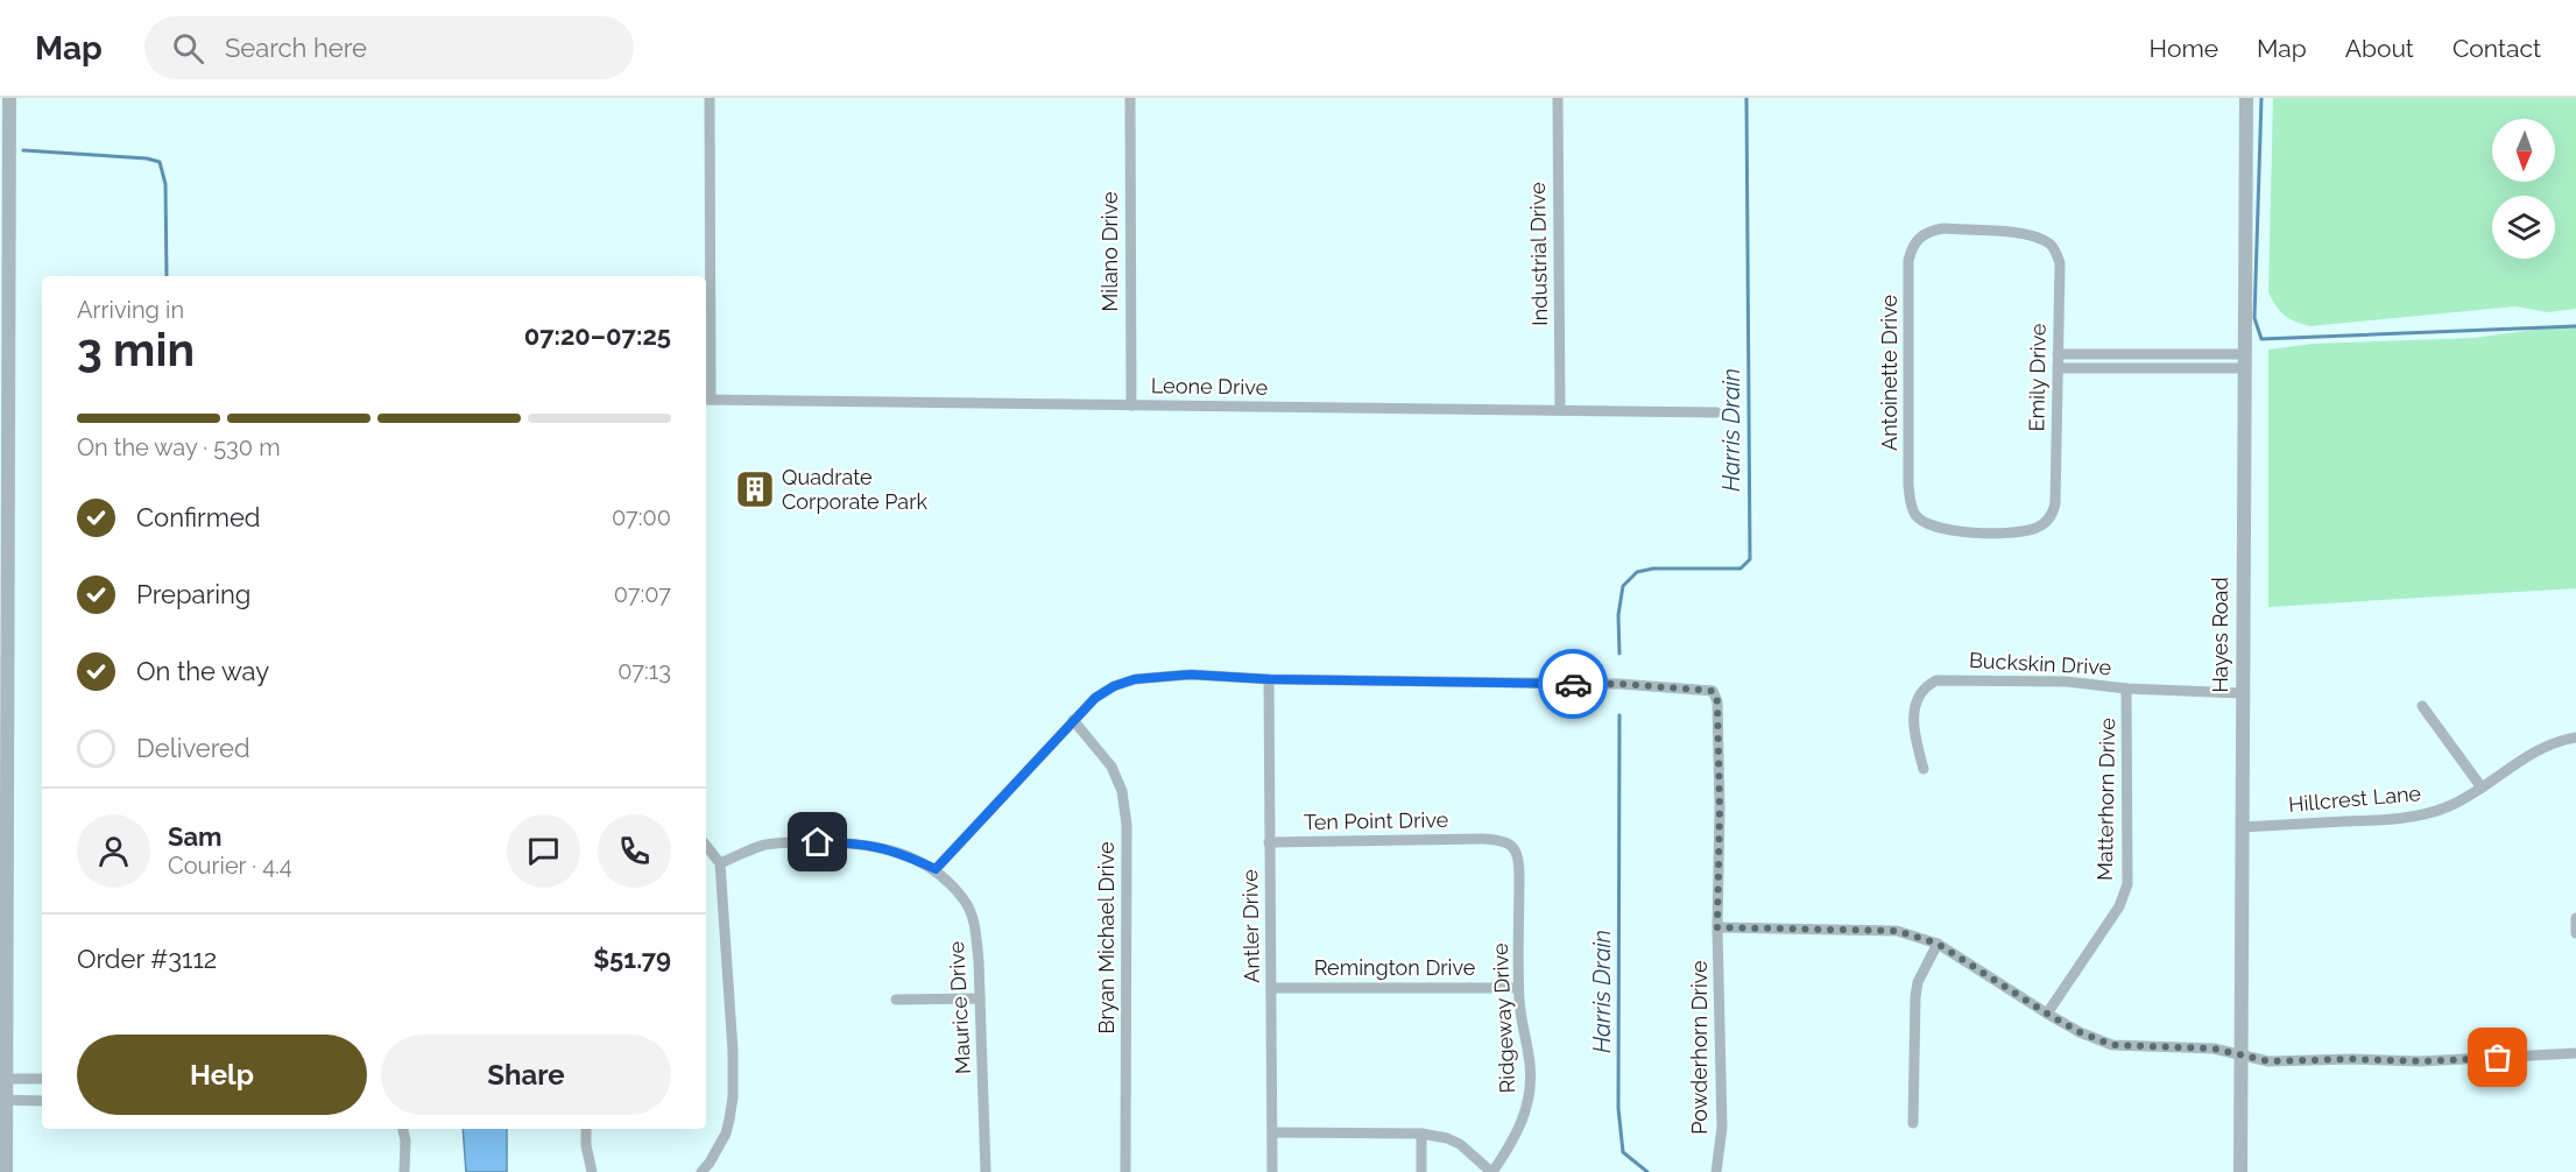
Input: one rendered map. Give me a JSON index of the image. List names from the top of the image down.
{
  "streets": {
    "street": [
      "Milano Drive",
      "Industrial Drive",
      "Antoinette Drive",
      "Emily Drive",
      "Leone Drive",
      "Hayes Road",
      "Buckskin Drive",
      "Matterhorn Drive",
      "Hillcrest Lane",
      "Ten Point Drive",
      "Antler Drive",
      "Bryan Michael Drive",
      "Remington Drive",
      "Maurice Drive",
      "Ridgeway Drive",
      "Powderhorn Drive"
    ]
  },
  "crossings": [
    ["Milano Drive", "Leone Drive"],
    ["Industrial Drive", "Leone Drive"],
    ["Antoinette Drive", "Emily Drive"],
    ["Hayes Road", "Buckskin Drive"],
    ["Hayes Road", "Hillcrest Lane"],
    ["Buckskin Drive", "Matterhorn Drive"],
    ["Ten Point Drive", "Antler Drive"],
    ["Ten Point Drive", "Ridgeway Drive"],
    ["Antler Drive", "Remington Drive"],
    ["Antler Drive", "Powderhorn Drive"],
    ["Remington Drive", "Ridgeway Drive"]
  ],
  "water": ["Harris Drain"],
  "places": {
    "building": ["Quadrate Corporate Park"]
  },
  "north": "bottom",
  "page": {
    "header": "Map",
    "search": "Search here",
    "nav": [
      "Home",
      "Map",
      "About",
      "Contact"
    ],
    "heading": ["3 min", "Arriving in", "07:20–07:25"],
    "panel": [
      "Sam",
      "Courier · 4.4",
      "Order #3112",
      "$51.79"
    ],
    "bar": "On the way · 530 m",
    "list": [
      ["Confirmed", "07:00"],
      ["Preparing", "07:07"],
      ["On the way", "07:13"],
      "Delivered"
    ],
    "buttons": ["Help", "Share"]
  }
}
